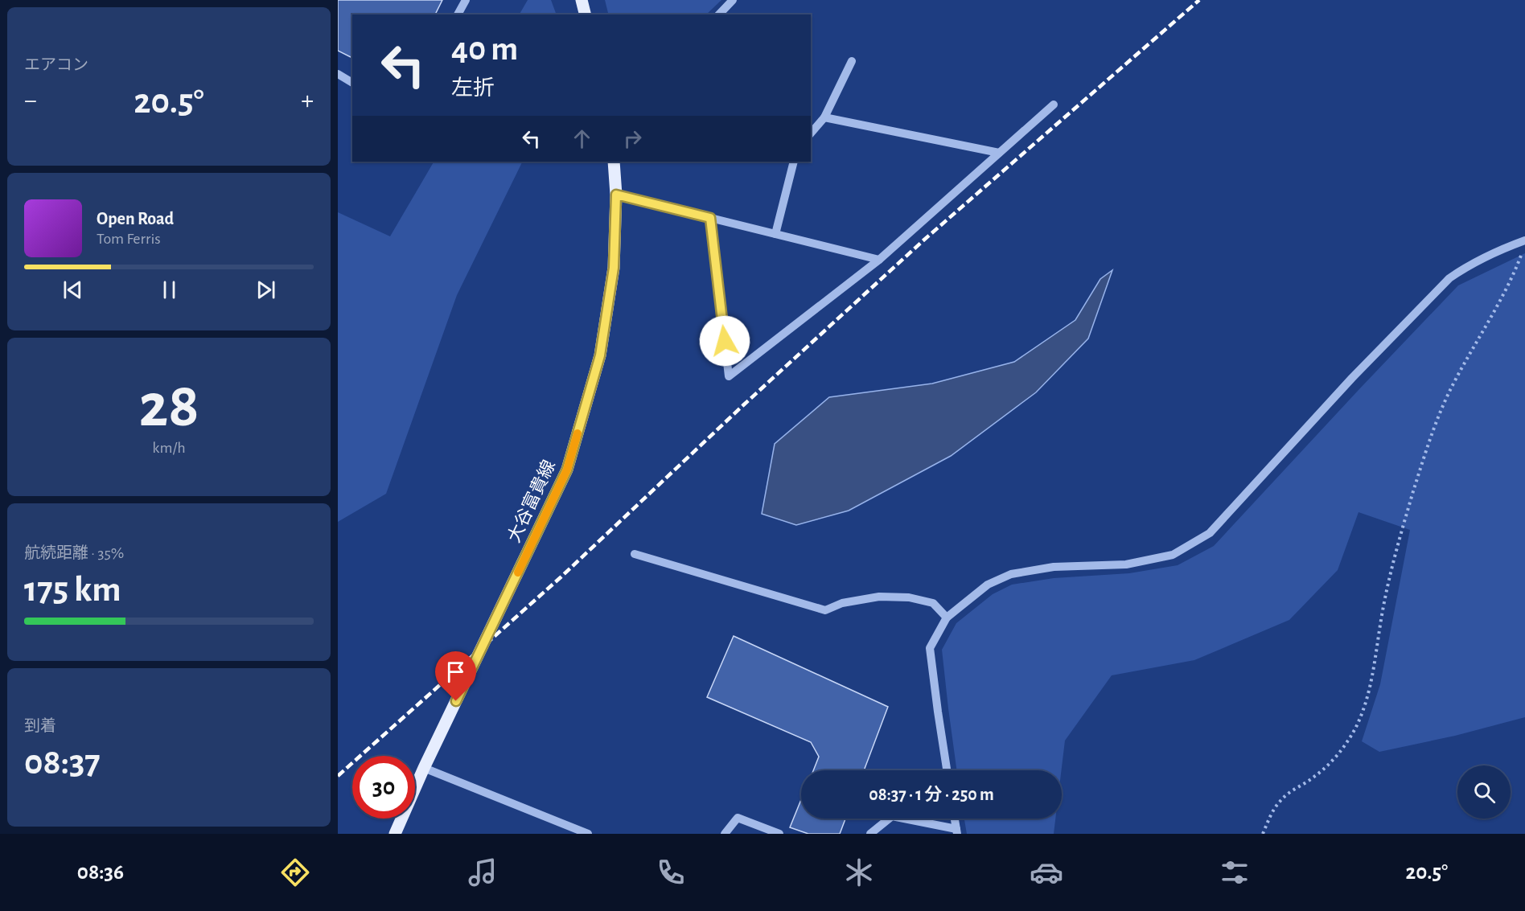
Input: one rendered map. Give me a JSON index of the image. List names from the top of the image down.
{
  "streets": {
    "main road": ["大谷富貴線"]
  },
  "page": {
    "tile": [
      "エアコン",
      ["28", "km/h"],
      ["航続距離 · 35%", "175 km"],
      ["到着", "08:37"]
    ],
    "turn": ["40 m", "左折"],
    "heat": ["−", "20.5°", "+"],
    "song": ["Open Road", "Tom Ferris"],
    "limit": "30",
    "trip": "08:37 · 1 分 · 250 m",
    "tabs": ["08:36", "20.5°"]
  }
}
